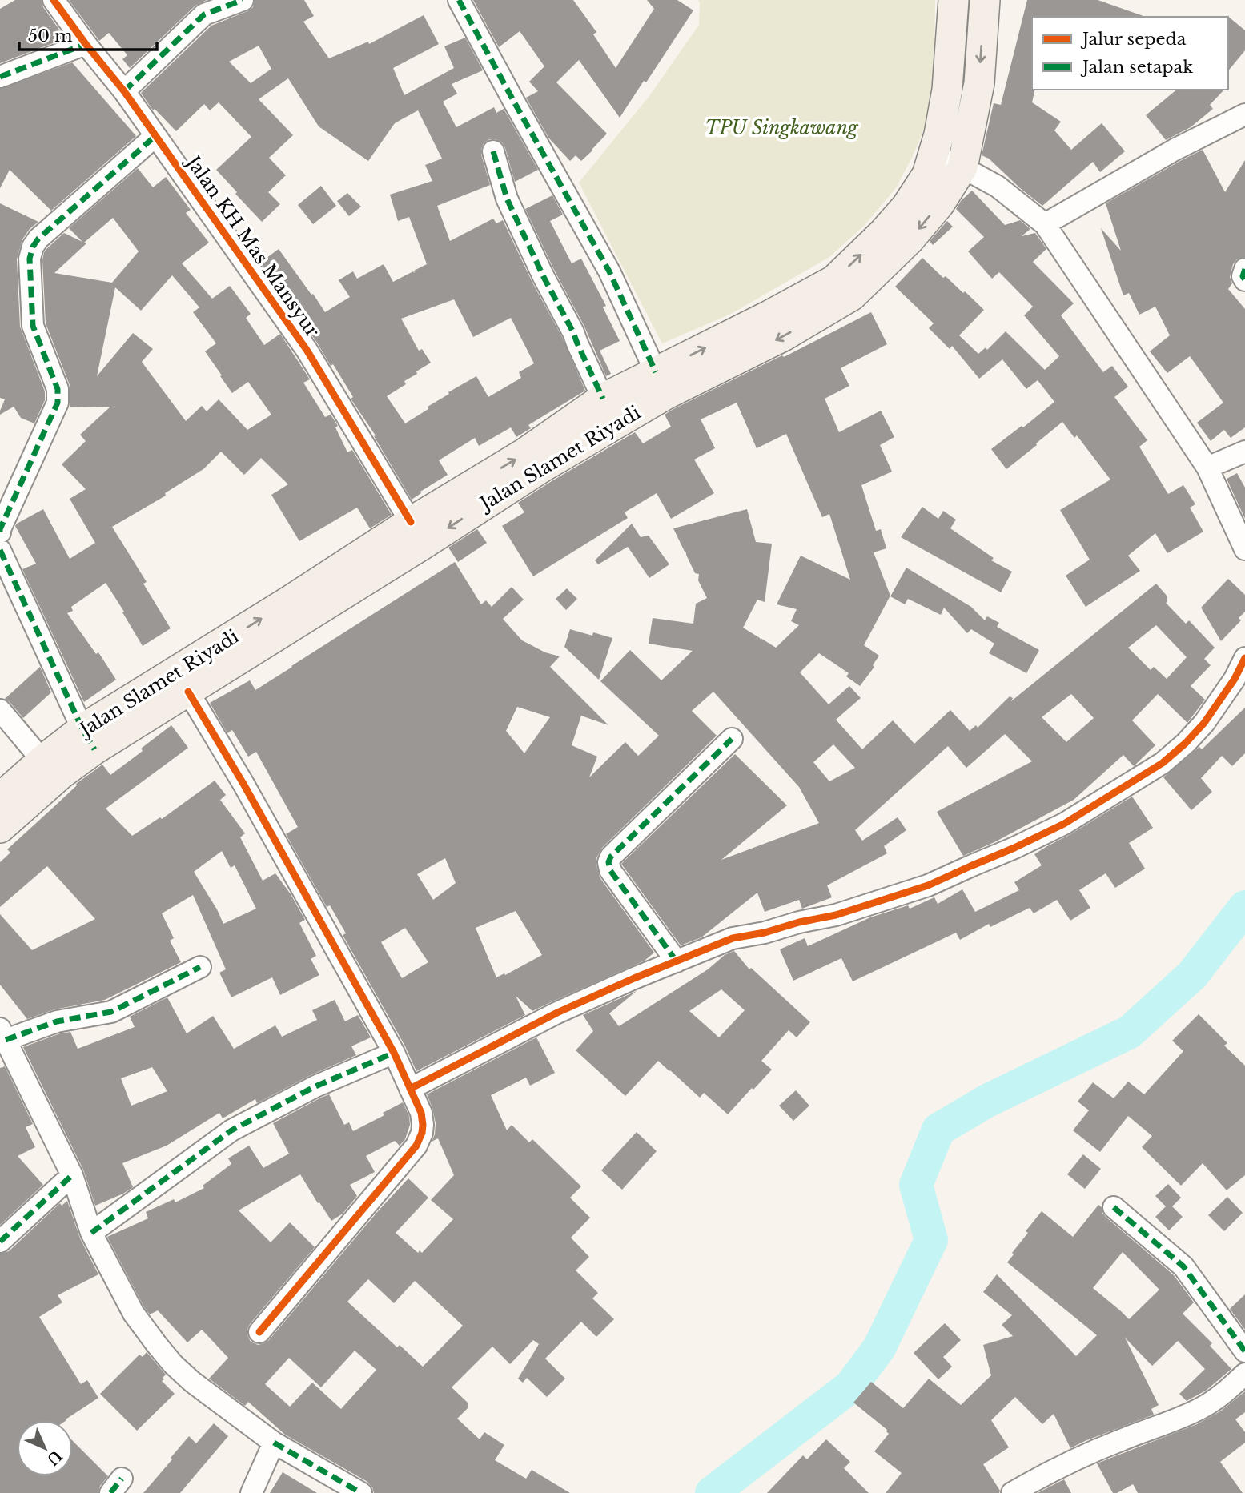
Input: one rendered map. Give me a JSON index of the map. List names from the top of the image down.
{
  "streets": {
    "main road": ["Jalan Slamet Riyadi"],
    "street": ["Jalan KH Mas Mansyur"]
  },
  "crossings": [
    ["Jalan KH Mas Mansyur", "Jalan Slamet Riyadi"]
  ],
  "parks": ["TPU Singkawang"],
  "legend": ["Jalur sepeda", "Jalan setapak"],
  "scale_bar": "50 m",
  "north": "bottom right"
}
